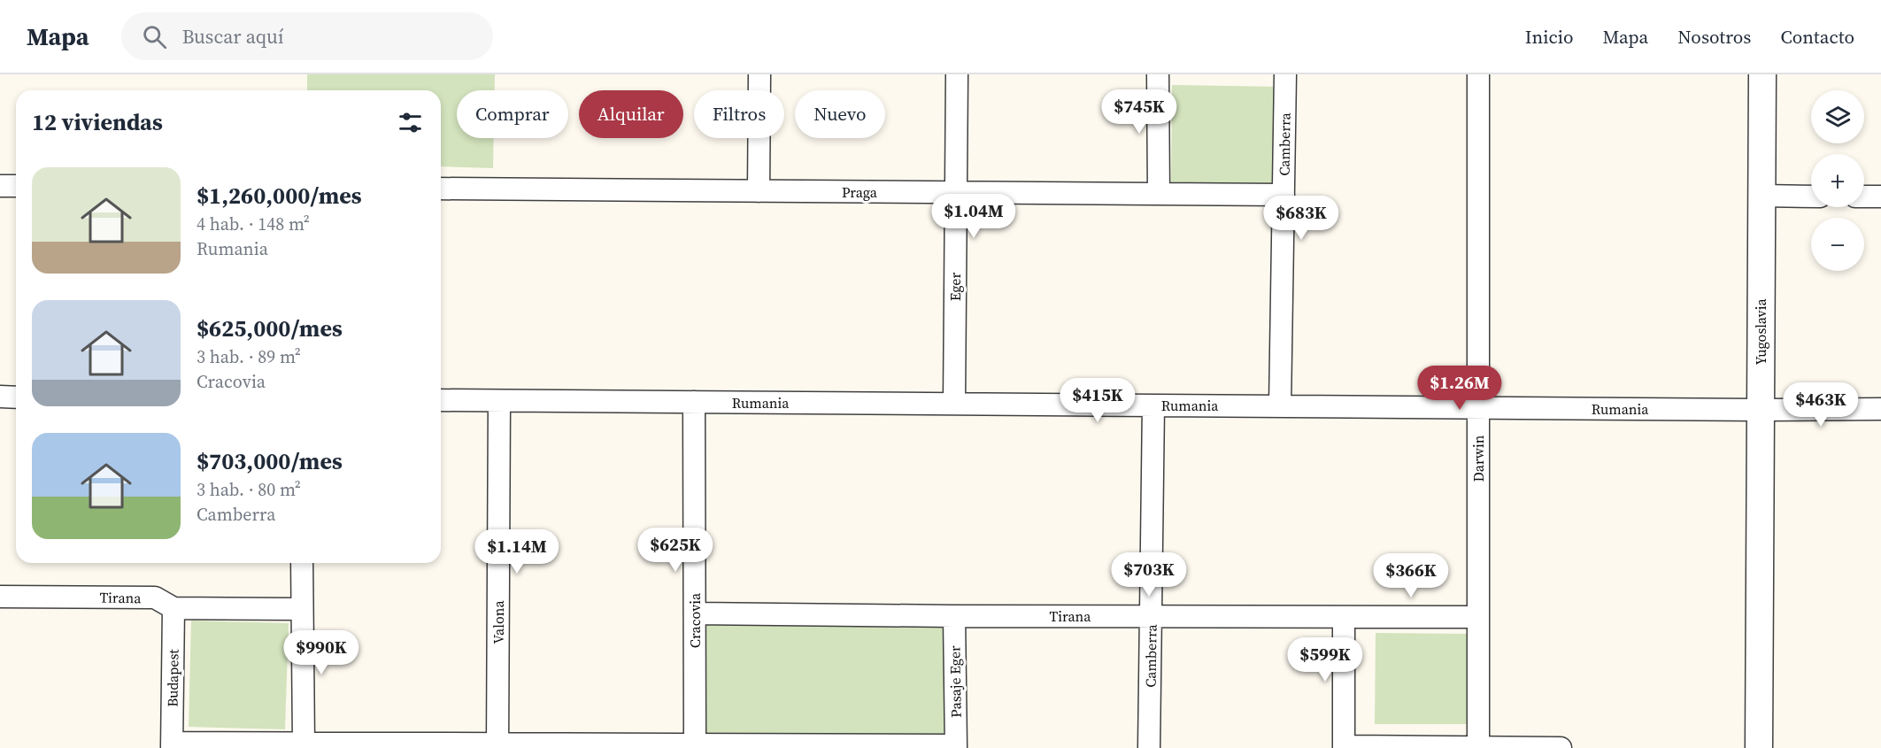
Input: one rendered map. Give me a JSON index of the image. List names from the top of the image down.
{
  "streets": {
    "street": [
      "Camberra",
      "Praga",
      "Eger",
      "Yugoslavia",
      "Rumania",
      "Darwin",
      "Tirana",
      "Cracovia",
      "Valona",
      "Budapest",
      "Pasaje Eger"
    ]
  },
  "crossings": [
    ["Camberra", "Praga"],
    ["Camberra", "Rumania"],
    ["Camberra", "Tirana"],
    ["Praga", "Eger"],
    ["Eger", "Rumania"],
    ["Yugoslavia", "Rumania"],
    ["Rumania", "Darwin"],
    ["Rumania", "Cracovia"],
    ["Rumania", "Valona"],
    ["Darwin", "Tirana"],
    ["Tirana", "Cracovia"],
    ["Tirana", "Budapest"],
    ["Tirana", "Pasaje Eger"]
  ],
  "page": {
    "header": "Mapa",
    "search": "Buscar aquí",
    "nav": [
      "Inicio",
      "Mapa",
      "Nosotros",
      "Contacto"
    ],
    "price": [
      "$745K",
      "$1.04M",
      "$683K",
      "$1.26M",
      "$415K",
      "$463K",
      "$625K",
      "$1.14M",
      "$703K",
      "$366K",
      "$990K",
      "$599K"
    ],
    "map_buttons": ["+", "−"],
    "chip": [
      "Comprar",
      "Alquilar",
      "Filtros",
      "Nuevo"
    ],
    "heading": "12 viviendas",
    "list": [
      {
        "name": "$1,260,000/mes",
        "note": "4 hab. · 148 m² · Rumania"
      },
      {
        "name": "$625,000/mes",
        "note": "3 hab. · 89 m² · Cracovia"
      },
      {
        "name": "$703,000/mes",
        "note": "3 hab. · 80 m² · Camberra"
      }
    ]
  }
}
